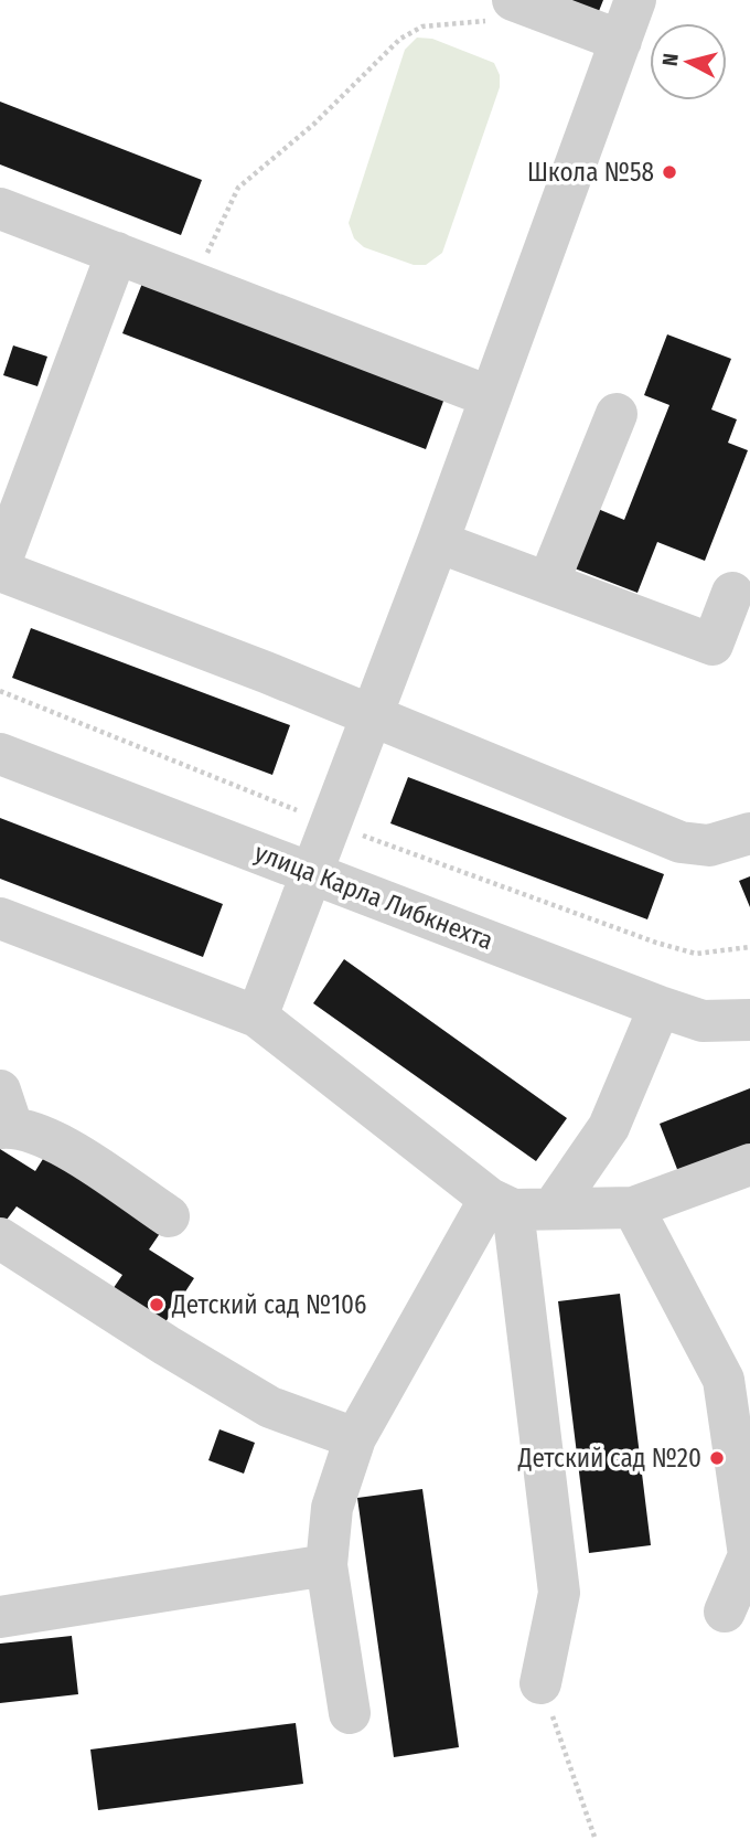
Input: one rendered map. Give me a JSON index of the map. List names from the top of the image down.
{
  "streets": {
    "street": ["улица Карла Либкнехта"]
  },
  "places": ["Школа №58", "Детский сад №106", "Детский сад №20"],
  "north": "left"
}
